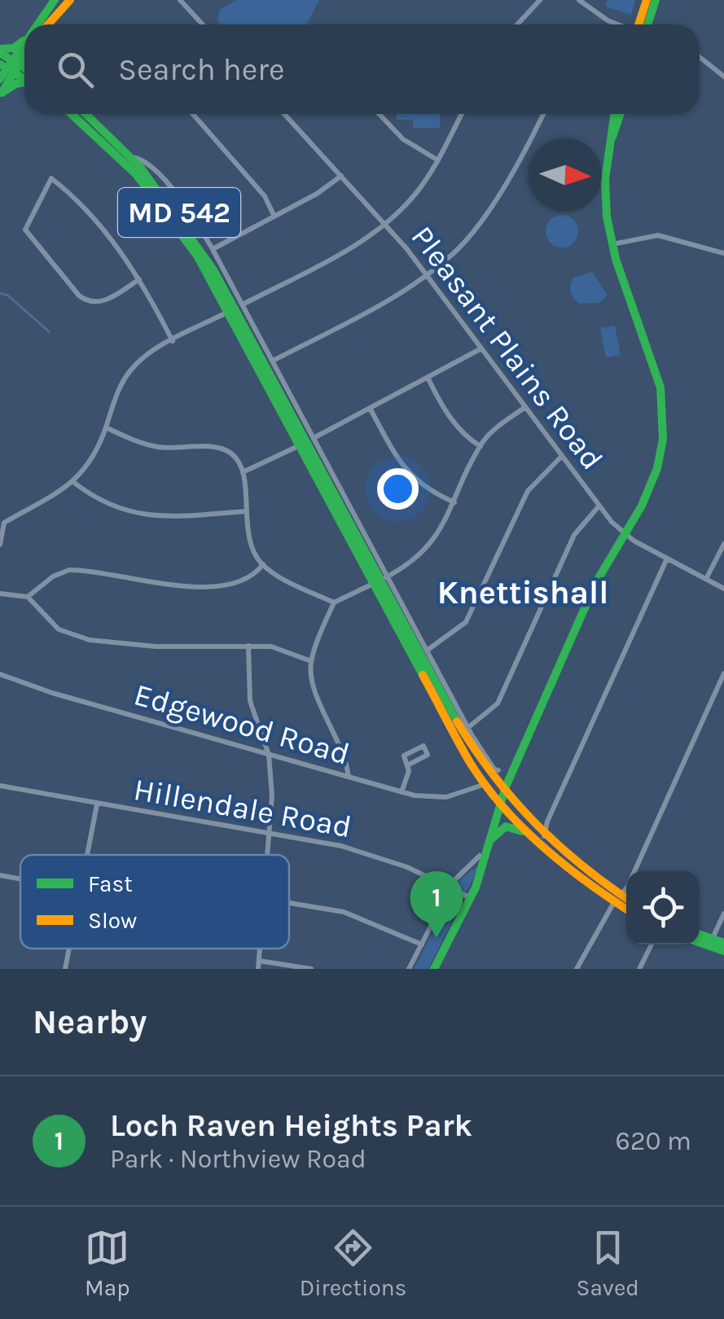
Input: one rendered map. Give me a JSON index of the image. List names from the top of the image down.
{
  "streets": {
    "main road": ["MD 542"],
    "street": ["Pleasant Plains Road", "Edgewood Road", "Hillendale Road"]
  },
  "crossings": [
    ["MD 542", "Edgewood Road"]
  ],
  "districts": ["Knettishall"],
  "legend": ["Fast", "Slow"],
  "north": "right",
  "page": {
    "search": "Search here",
    "pins": "1",
    "heading": "Nearby",
    "list": [
      {
        "mark": "1",
        "name": "Loch Raven Heights Park",
        "note": "Park · Northview Road",
        "value": "620 m"
      }
    ],
    "nav": ["Map", "Directions", "Saved"]
  }
}
